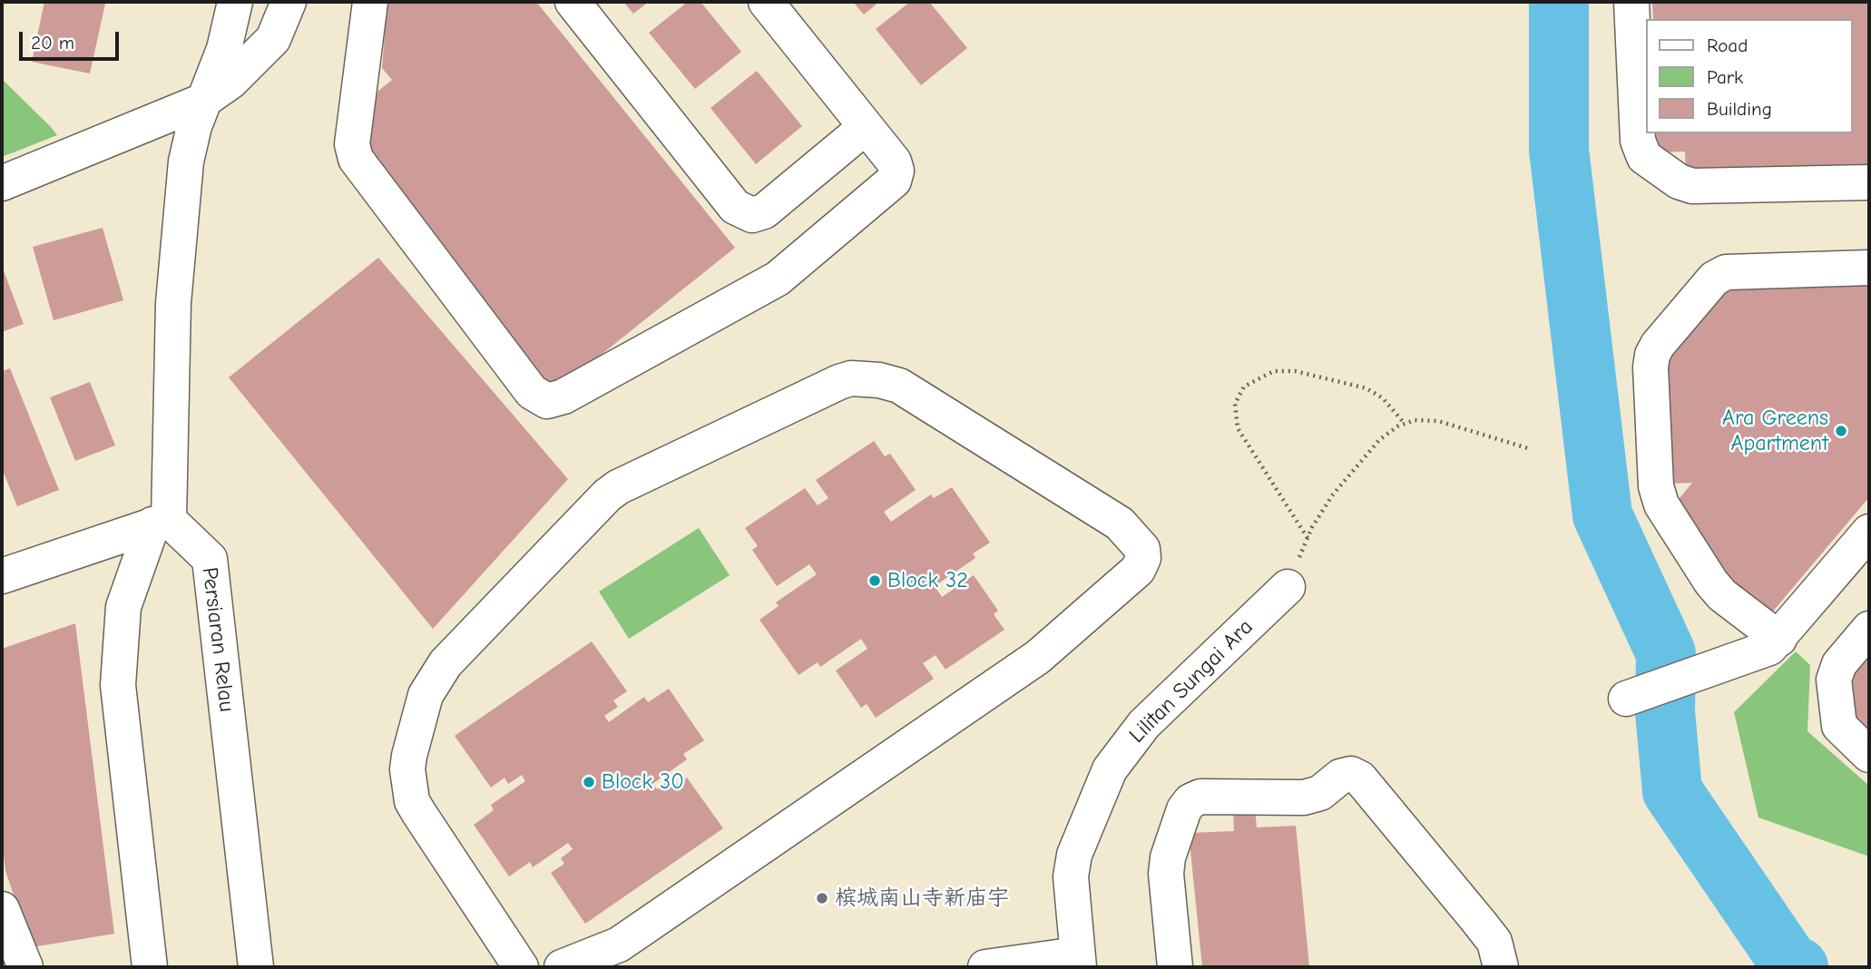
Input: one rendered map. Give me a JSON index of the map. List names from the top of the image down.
{
  "streets": {
    "street": ["Persiaran Relau", "Lilitan Sungai Ara"]
  },
  "places": [
    "Ara Greens Apartment",
    "Block 32",
    "Block 30",
    "槟城南山寺新庙宇"
  ],
  "legend": ["Road", "Park", "Building"],
  "scale_bar": "20 m"
}
